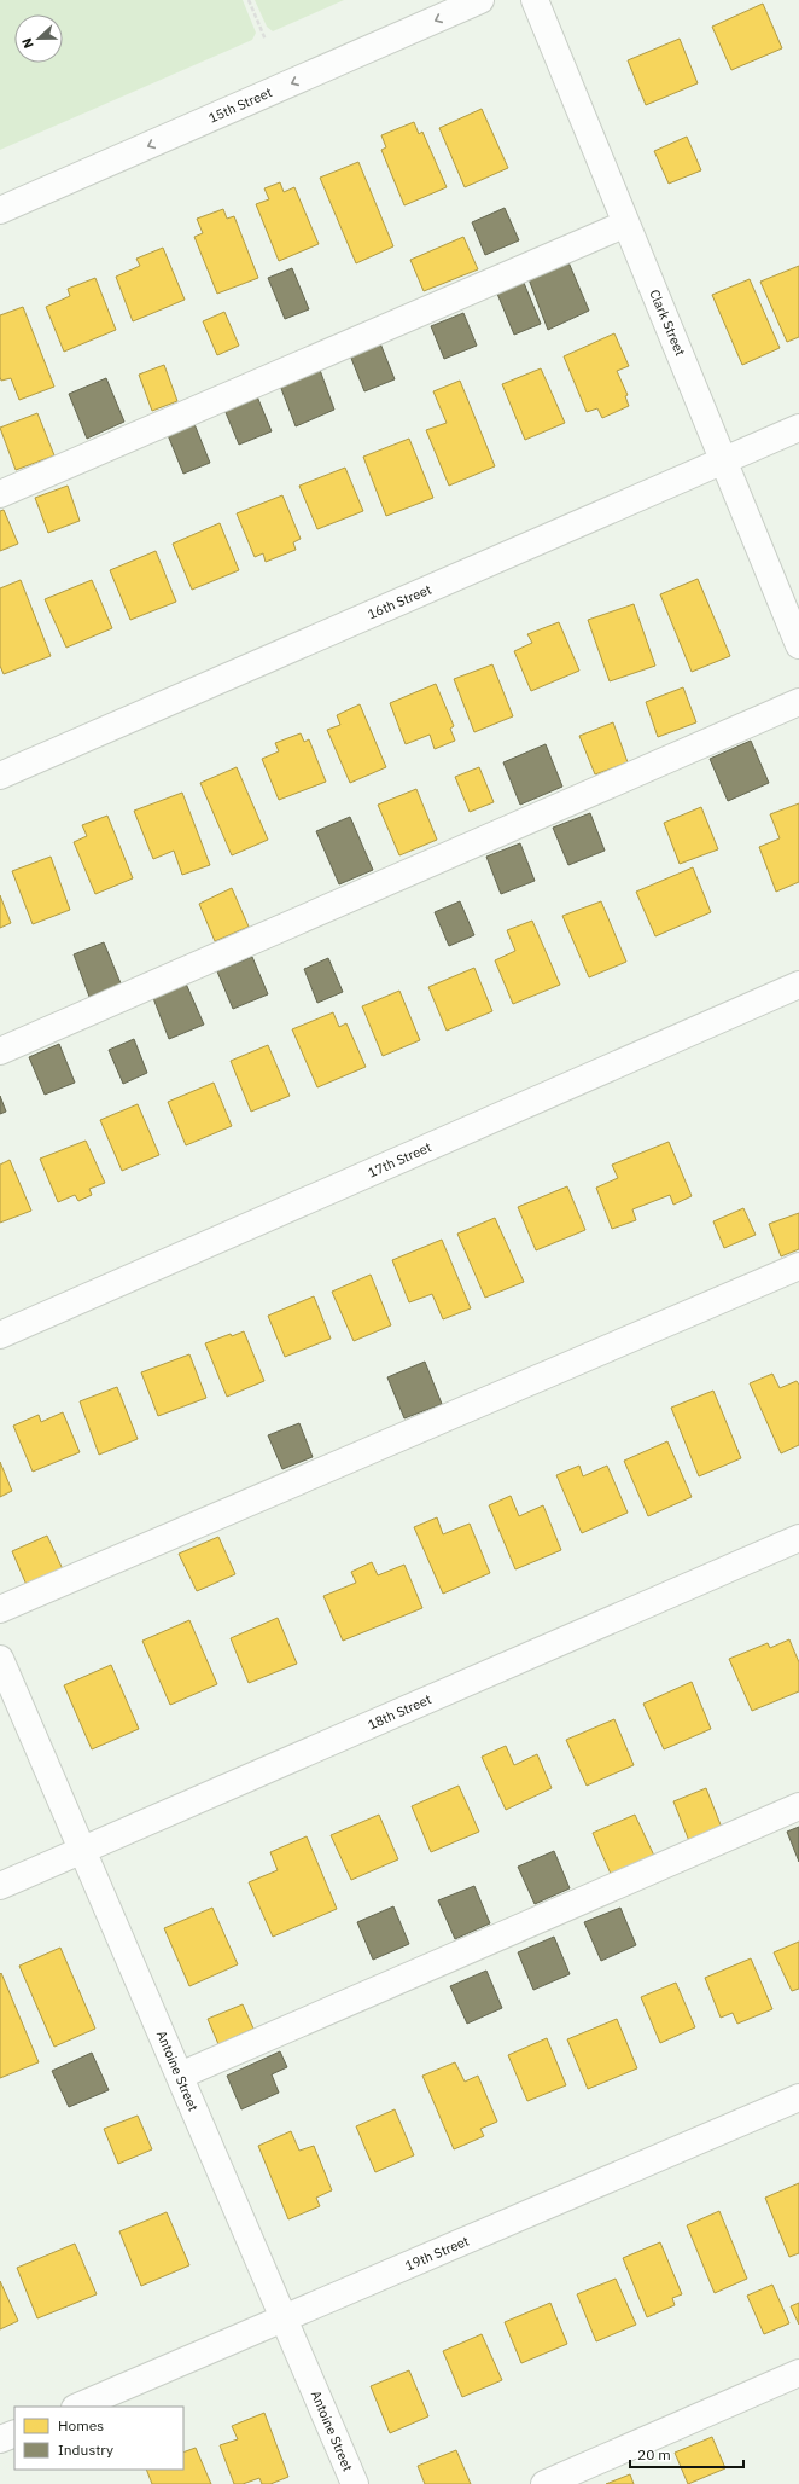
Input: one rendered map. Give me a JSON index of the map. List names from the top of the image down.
{
  "streets": {
    "street": [
      "15th Street",
      "Clark Street",
      "16th Street",
      "17th Street",
      "18th Street",
      "Antoine Street",
      "19th Street"
    ]
  },
  "crossings": [
    ["Clark Street", "16th Street"],
    ["18th Street", "Antoine Street"],
    ["Antoine Street", "19th Street"]
  ],
  "one_way": ["15th Street"],
  "legend": ["Homes", "Industry"],
  "scale_bar": "20 m",
  "north": "left"
}
